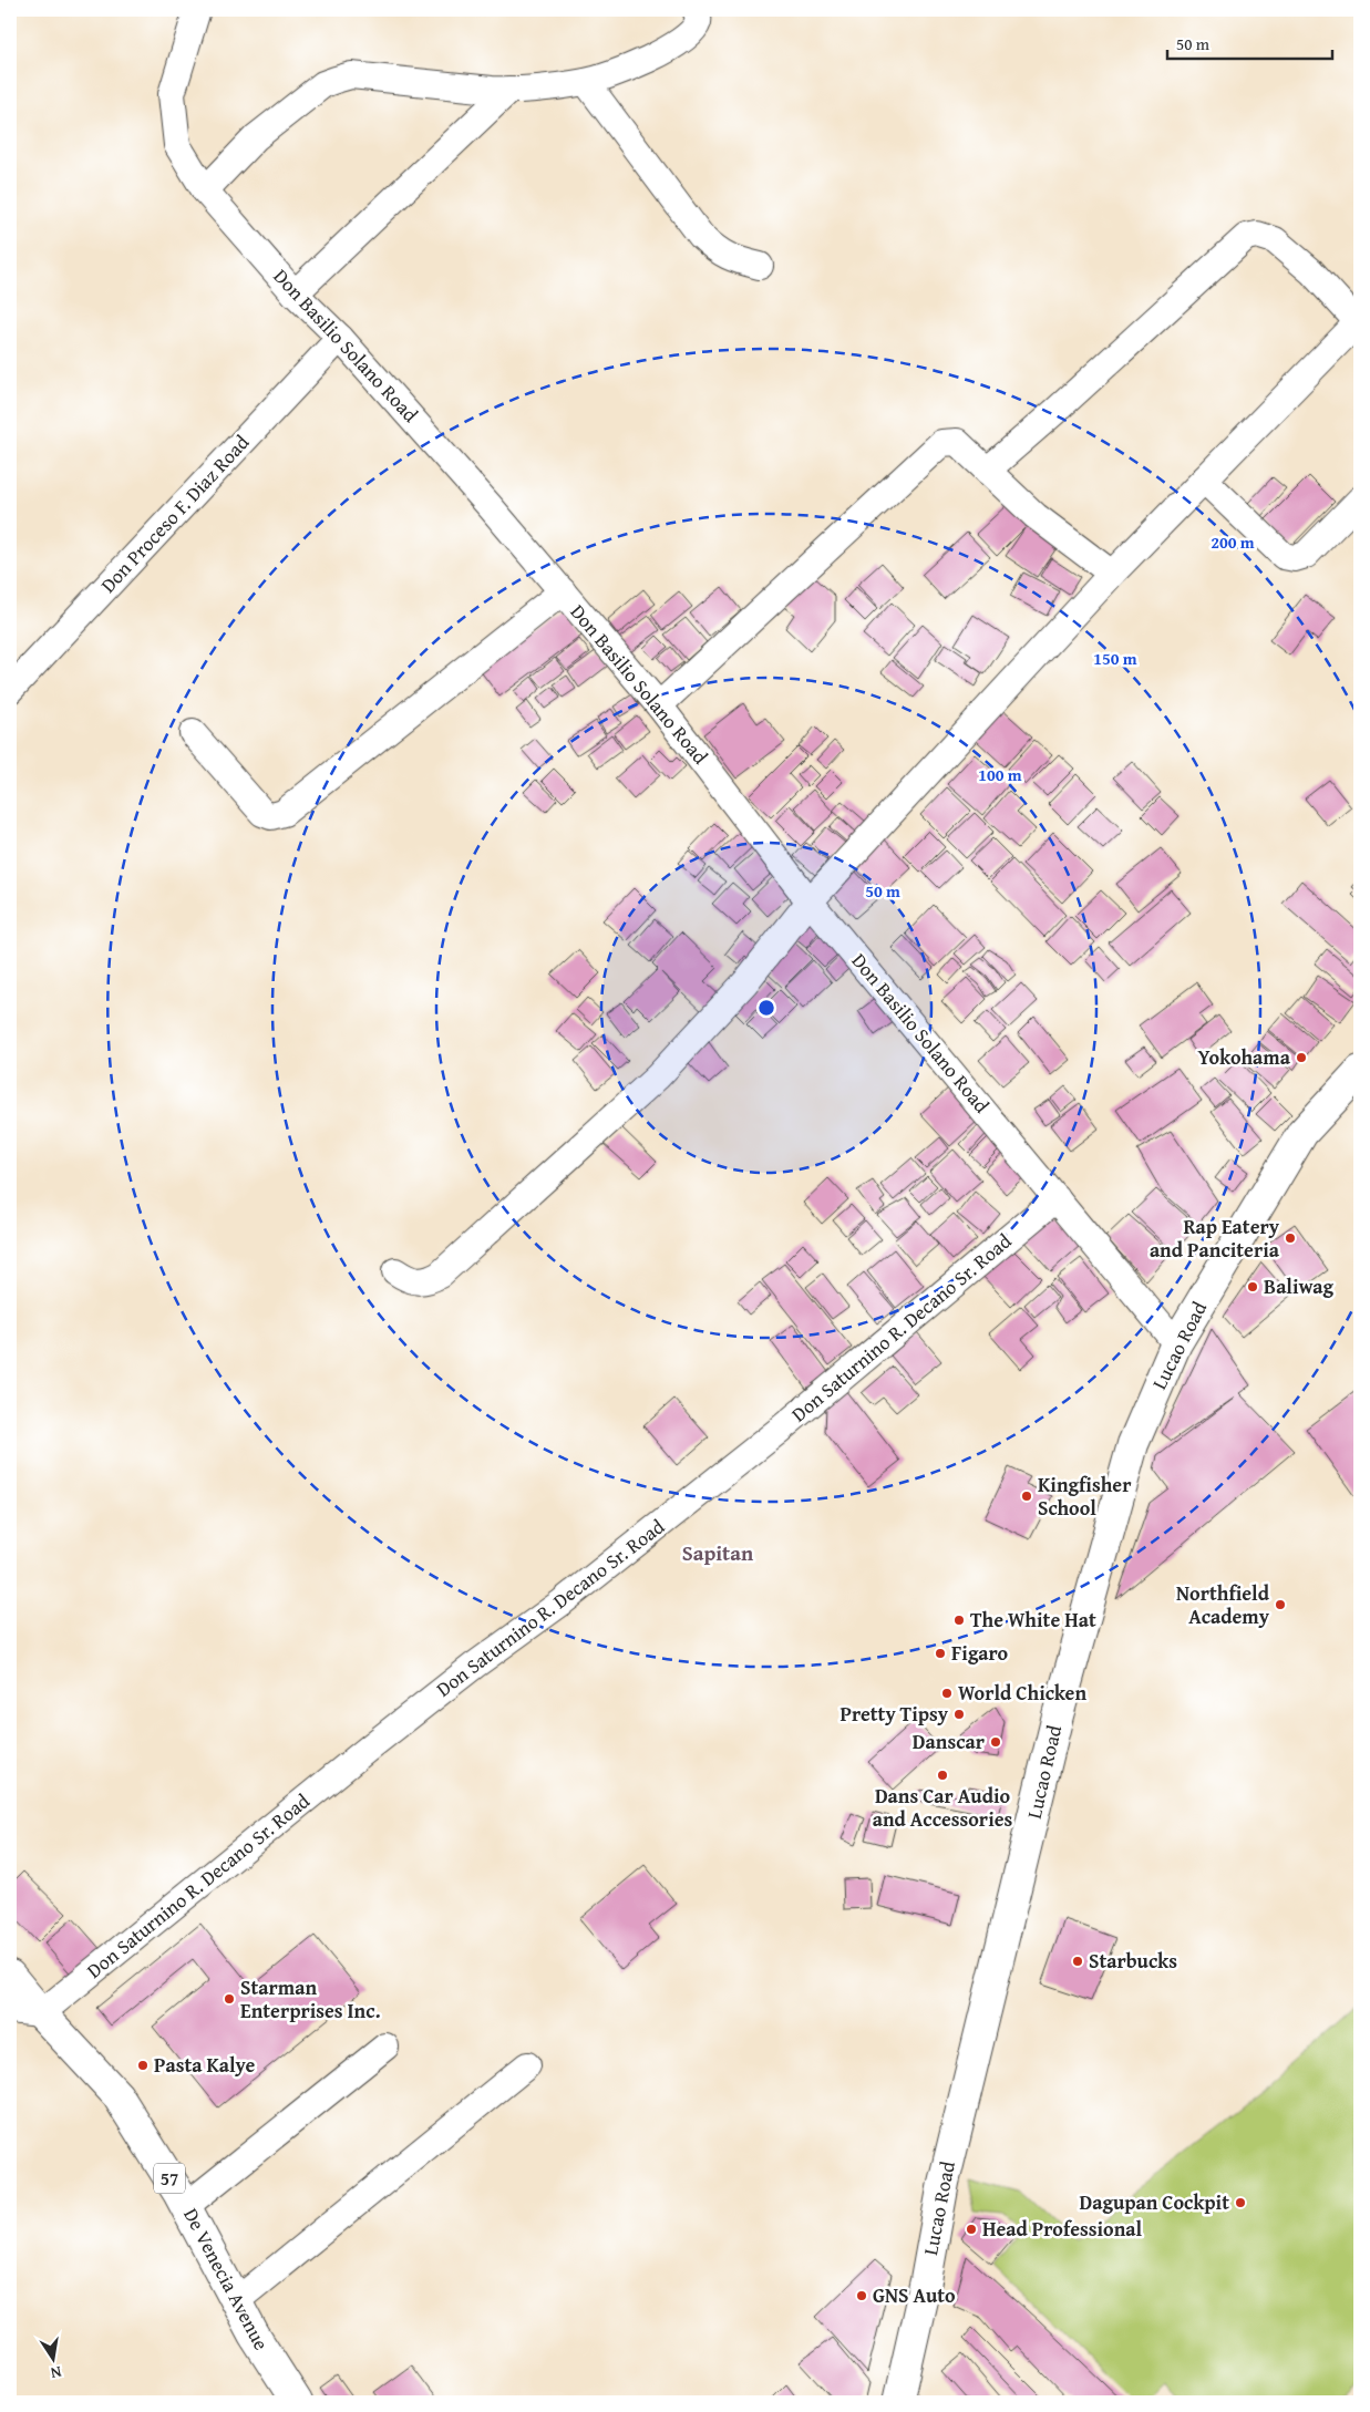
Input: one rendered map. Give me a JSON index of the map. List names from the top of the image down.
{
  "streets": {
    "highway": ["Lucao Road", "57", "De Venecia Avenue"],
    "street": ["Don Basilio Solano Road", "Don Proceso F. Diaz Road", "Don Saturnino R. Decano Sr. Road"]
  },
  "crossings": [
    ["Don Basilio Solano Road", "Don Proceso F. Diaz Road"],
    ["Don Basilio Solano Road", "Don Saturnino R. Decano Sr. Road"],
    ["Don Basilio Solano Road", "Lucao Road"],
    ["Don Saturnino R. Decano Sr. Road", "De Venecia Avenue"]
  ],
  "districts": ["Sapitan"],
  "places": [
    "Yokohama",
    "Rap Eatery and Panciteria",
    "Baliwag",
    "Kingfisher School",
    "Northfield Academy",
    "The White Hat",
    "Figaro",
    "World Chicken",
    "Pretty Tipsy",
    "Danscar",
    "Dans Car Audio and Accessories",
    "Starbucks",
    "Starman Enterprises Inc.",
    "Pasta Kalye",
    "Dagupan Cockpit",
    "Head Professional",
    "GNS Auto"
  ],
  "scale_bar": "50 m",
  "north": "bottom",
  "rings": [
    "200 m",
    "150 m",
    "100 m",
    "50 m"
  ]
}
